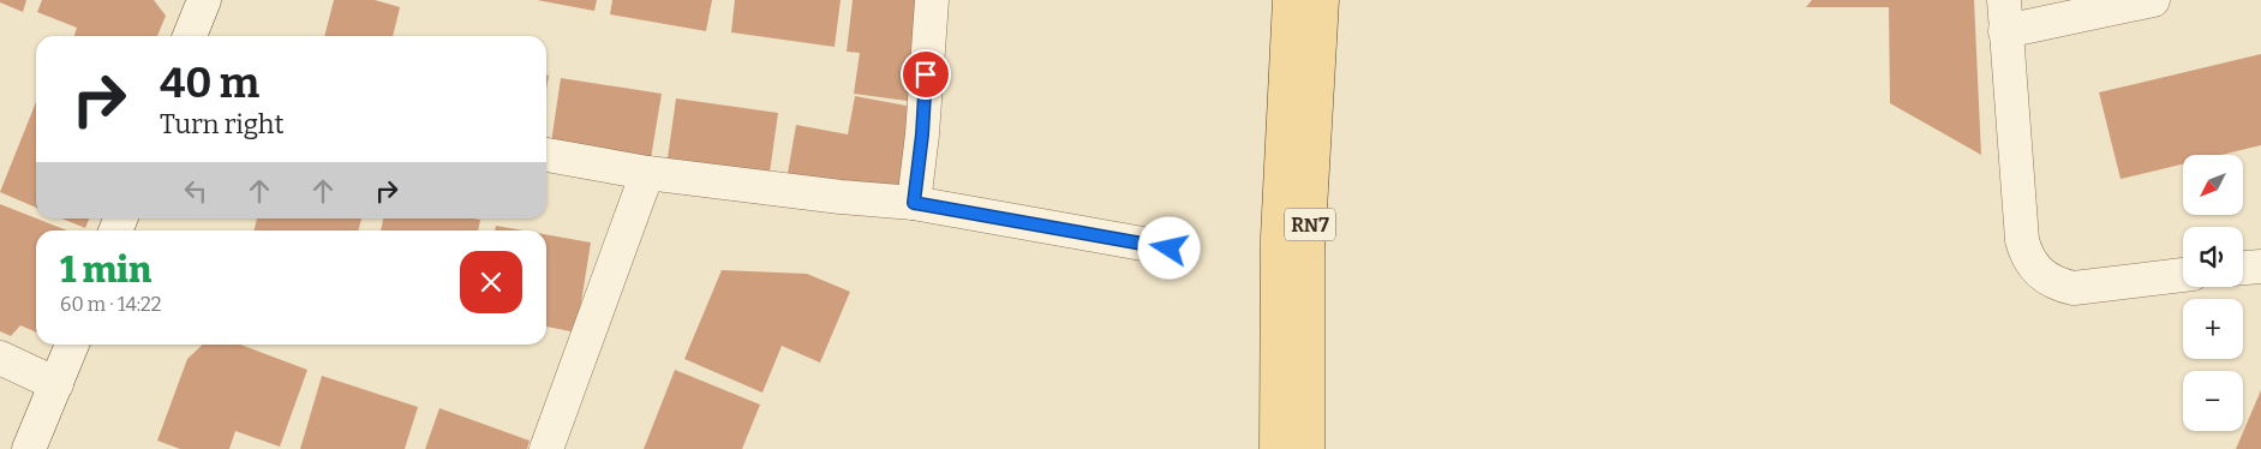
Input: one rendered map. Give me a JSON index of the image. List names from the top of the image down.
{
  "streets": {
    "main road": ["RN7"]
  },
  "north": "bottom left",
  "page": {
    "turn": ["40 m", "Turn right"],
    "map_buttons": ["+", "−"],
    "heading": ["1 min", "60 m · 14:22"]
  }
}
